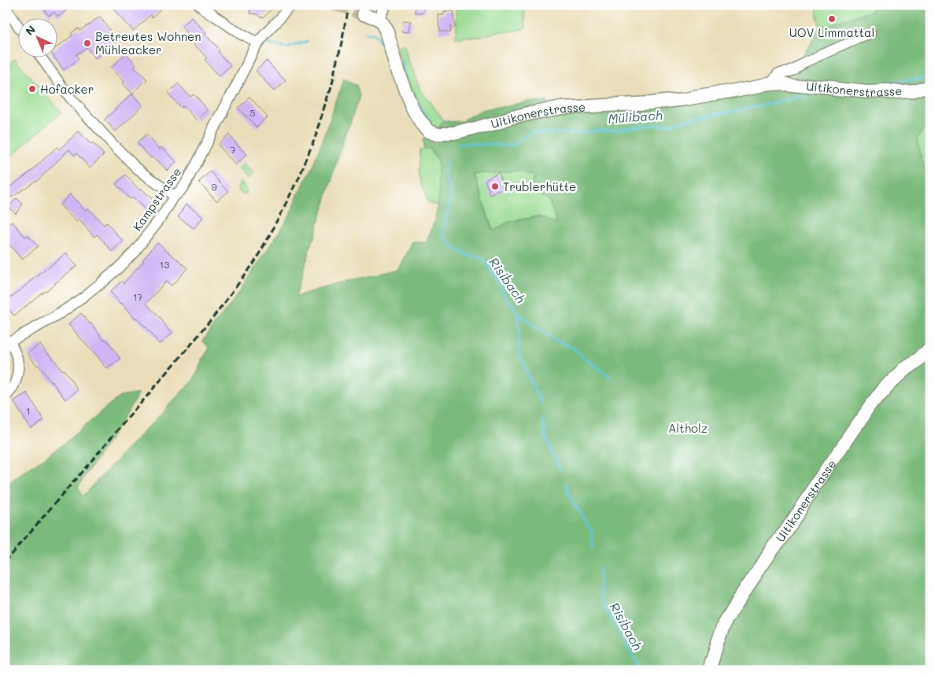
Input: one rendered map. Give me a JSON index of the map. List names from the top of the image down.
{
  "streets": {
    "street": ["Uitikonerstrasse", "Kampstrasse"]
  },
  "water": ["Mülibach", "Risibach"],
  "parks": ["Altholz"],
  "places": [
    "UOV Limmattal",
    "Betreutes Wohnen Mühleacker",
    "Hofacker",
    "Trublerhütte"
  ],
  "house_numbers": [
    "5",
    "7",
    "9",
    "13",
    "17",
    "1"
  ],
  "north": "top left"
}
